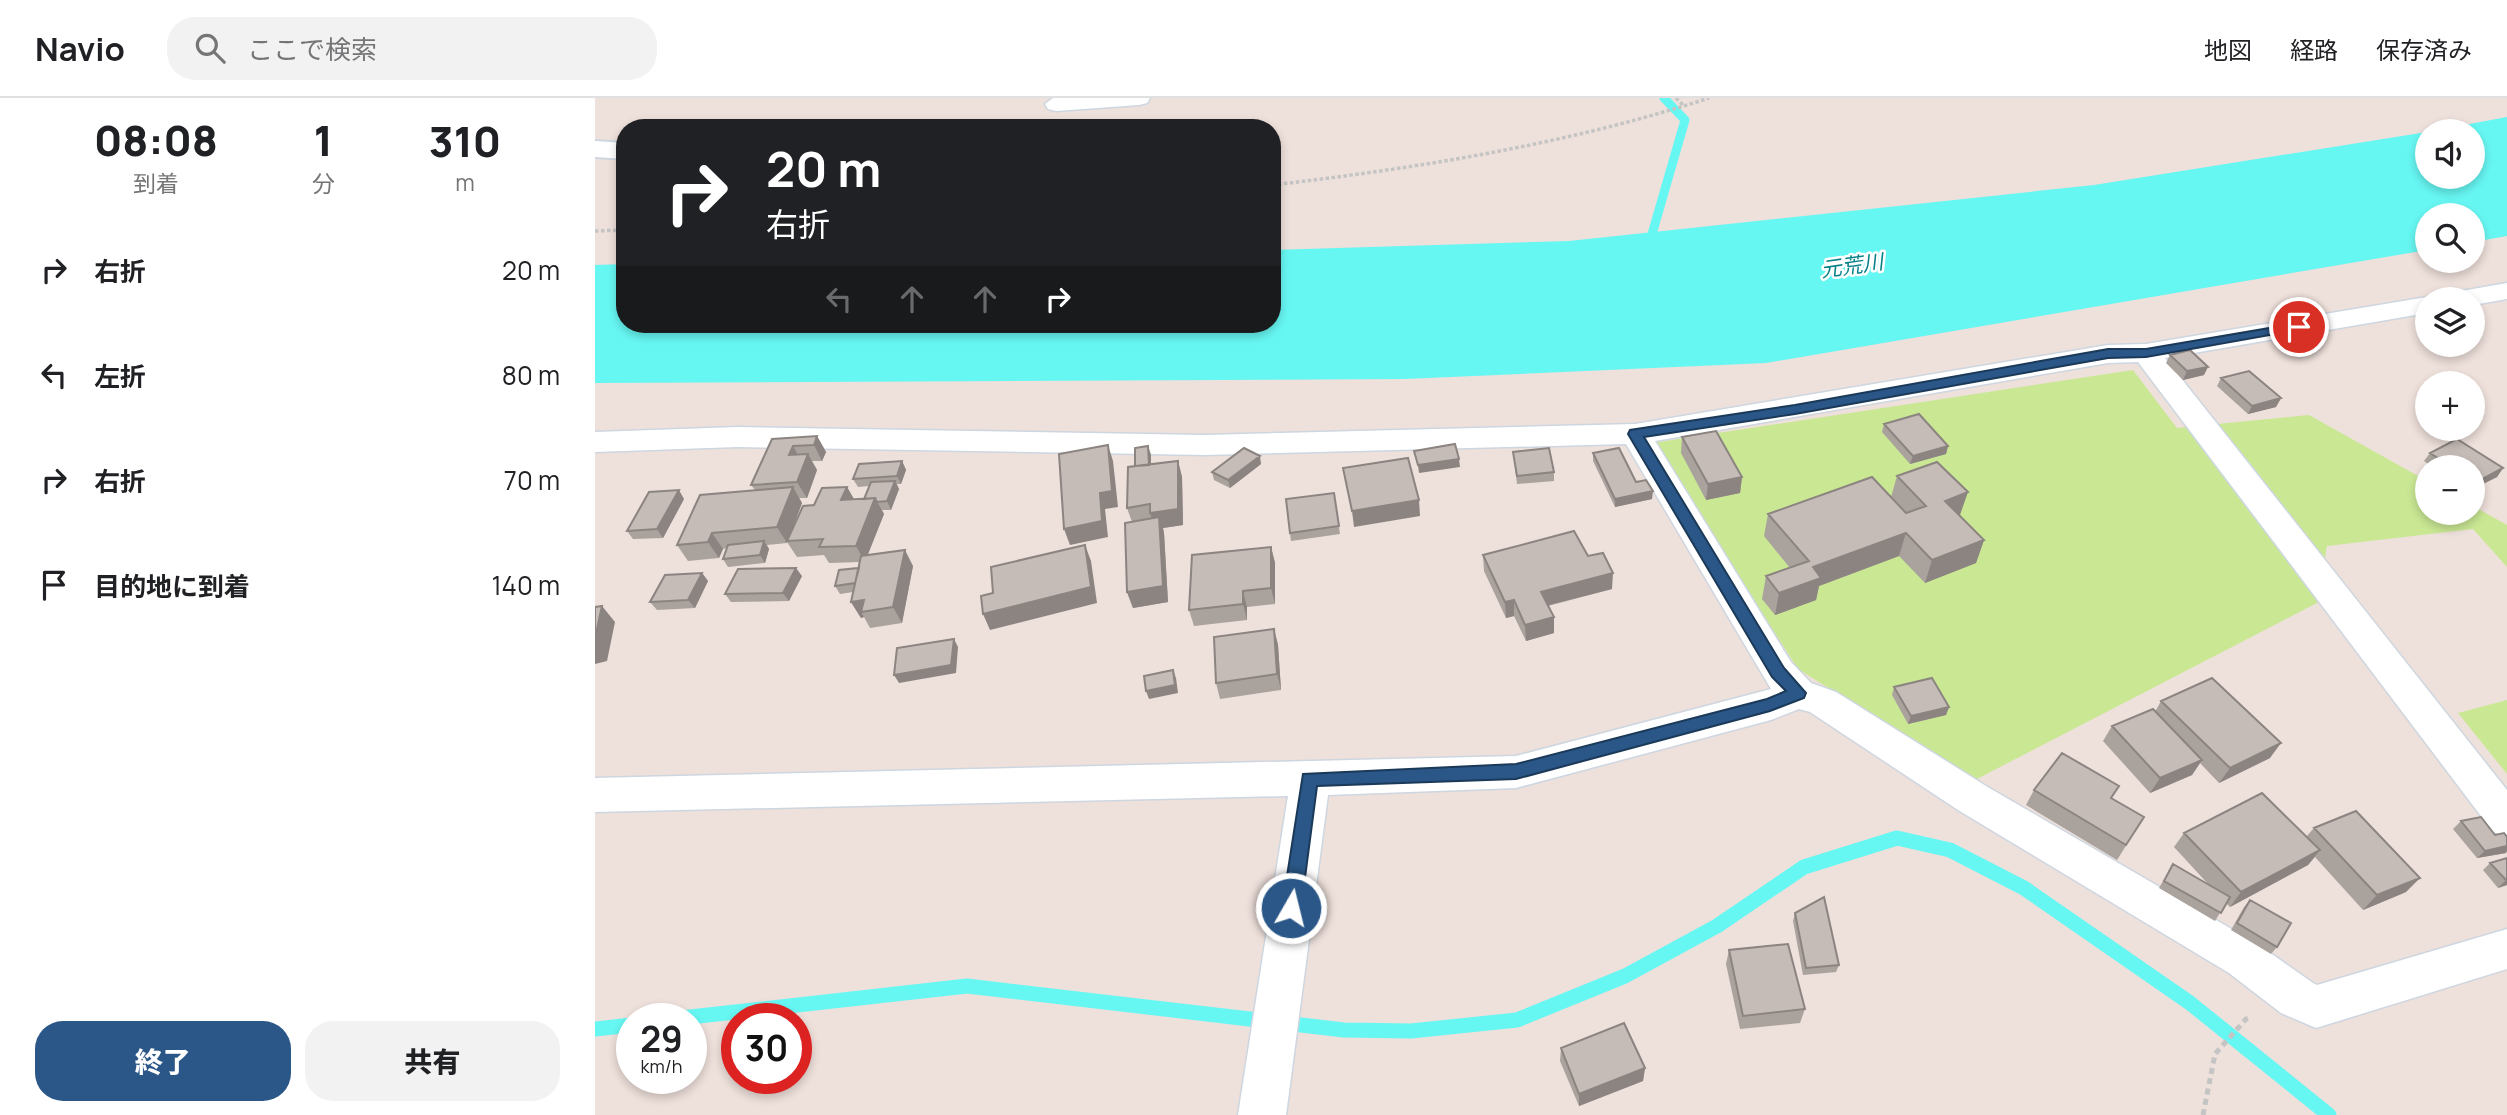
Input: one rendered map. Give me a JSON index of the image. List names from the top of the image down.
{
  "water": ["元荒川"],
  "page": {
    "header": "Navio",
    "search": "ここで検索",
    "nav": ["地図", "経路", "保存済み"],
    "eta": [
      "08:08",
      "到着",
      "1",
      "分",
      "310",
      "m"
    ],
    "map_buttons": ["+", "−"],
    "turn": ["20 m", "右折"],
    "list": [
      {
        "name": "右折",
        "value": "20 m"
      },
      {
        "name": "左折",
        "value": "80 m"
      },
      {
        "name": "右折",
        "value": "70 m"
      },
      {
        "name": "目的地に到着",
        "value": "140 m"
      }
    ],
    "speed": "29 km/h",
    "limit": "30",
    "buttons": ["終了", "共有"]
  }
}
